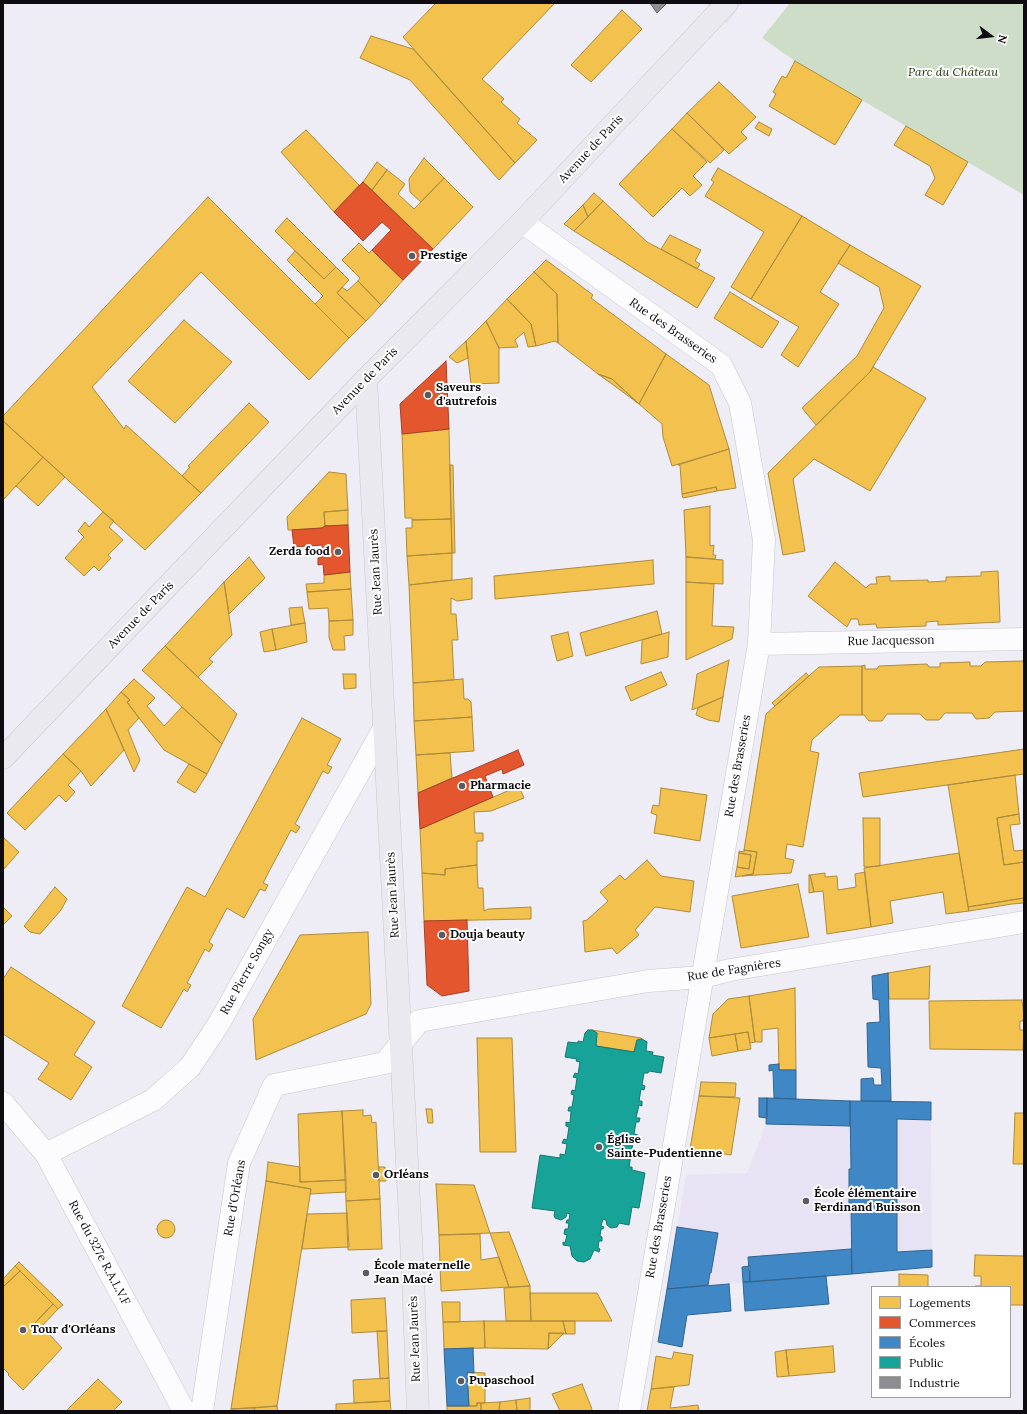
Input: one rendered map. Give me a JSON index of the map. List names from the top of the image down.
{
  "streets": {
    "main road": ["Avenue de Paris", "Rue Jean Jaurès"],
    "street": [
      "Rue des Brasseries",
      "Rue Jacquesson",
      "Rue de Fagnières",
      "Rue Pierre Songy",
      "Rue d'Orléans",
      "Rue du 327e R.A.L.V.F"
    ]
  },
  "crossings": [
    ["Avenue de Paris", "Rue des Brasseries"],
    ["Avenue de Paris", "Rue Jean Jaurès"],
    ["Rue des Brasseries", "Rue Jacquesson"],
    ["Rue des Brasseries", "Rue de Fagnières"],
    ["Rue Jean Jaurès", "Rue Pierre Songy"],
    ["Rue Jean Jaurès", "Rue d'Orléans"],
    ["Rue de Fagnières", "Rue d'Orléans"],
    ["Rue Pierre Songy", "Rue du 327e R.A.L.V.F"]
  ],
  "parks": ["Parc du Château"],
  "places": [
    "Prestige",
    "Saveurs d'autrefois",
    "Zerda food",
    "Pharmacie",
    "Douja beauty",
    "Église Sainte-Pudentienne",
    "Orléans",
    "École élémentaire Ferdinand Buisson",
    "École maternelle Jean Macé",
    "Tour d'Orléans",
    "Pupaschool"
  ],
  "legend": [
    "Logements",
    "Commerces",
    "Écoles",
    "Public",
    "Industrie"
  ],
  "north": "right"
}
